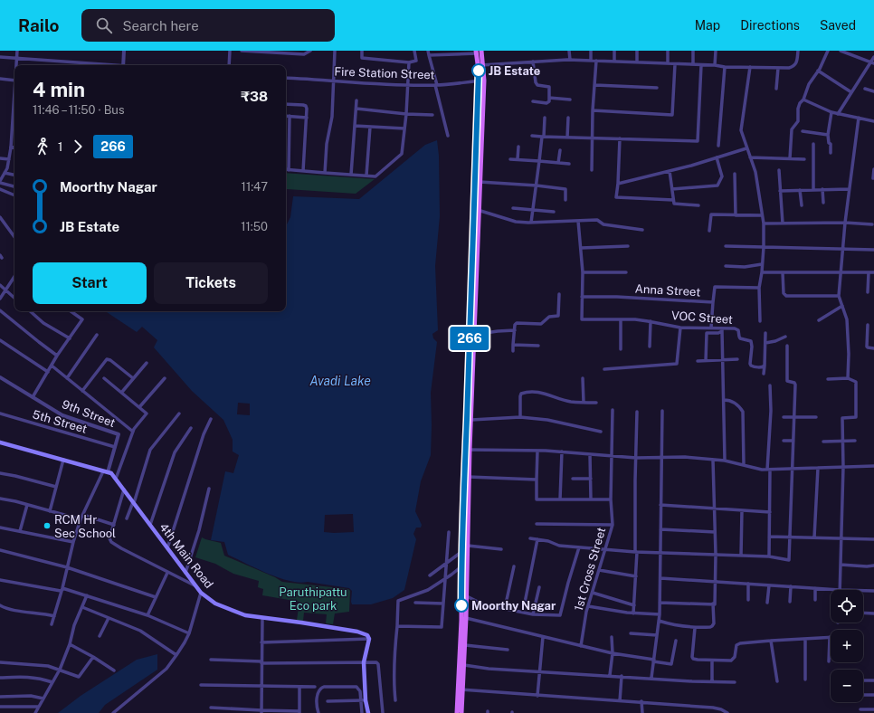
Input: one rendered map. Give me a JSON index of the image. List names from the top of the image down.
{
  "streets": {
    "main road": ["4th Main Road"],
    "street": [
      "Fire Station Street",
      "Anna Street",
      "VOC Street",
      "9th Street",
      "5th Street",
      "1st Cross Street"
    ]
  },
  "crossings": [
    ["Anna Street", "VOC Street"],
    ["9th Street", "5th Street"],
    ["9th Street", "4th Main Road"]
  ],
  "water": ["Avadi Lake"],
  "parks": ["Paruthipattu Eco park"],
  "places": ["JB Estate", "RCM Hr Sec School", "Moorthy Nagar"],
  "lines": ["bus line 266"],
  "page": {
    "header": "Railo",
    "search": "Search here",
    "nav": ["Map", "Directions", "Saved"],
    "on_map": "266",
    "heading": ["4 min", "11:46 – 11:50 · Bus", "₹38"],
    "legs": ["1", "266"],
    "list": [
      {
        "name": "Moorthy Nagar",
        "value": "11:47"
      },
      {
        "name": "JB Estate",
        "value": "11:50"
      }
    ],
    "buttons": ["Start", "Tickets"],
    "map_buttons": ["+", "−"]
  }
}
